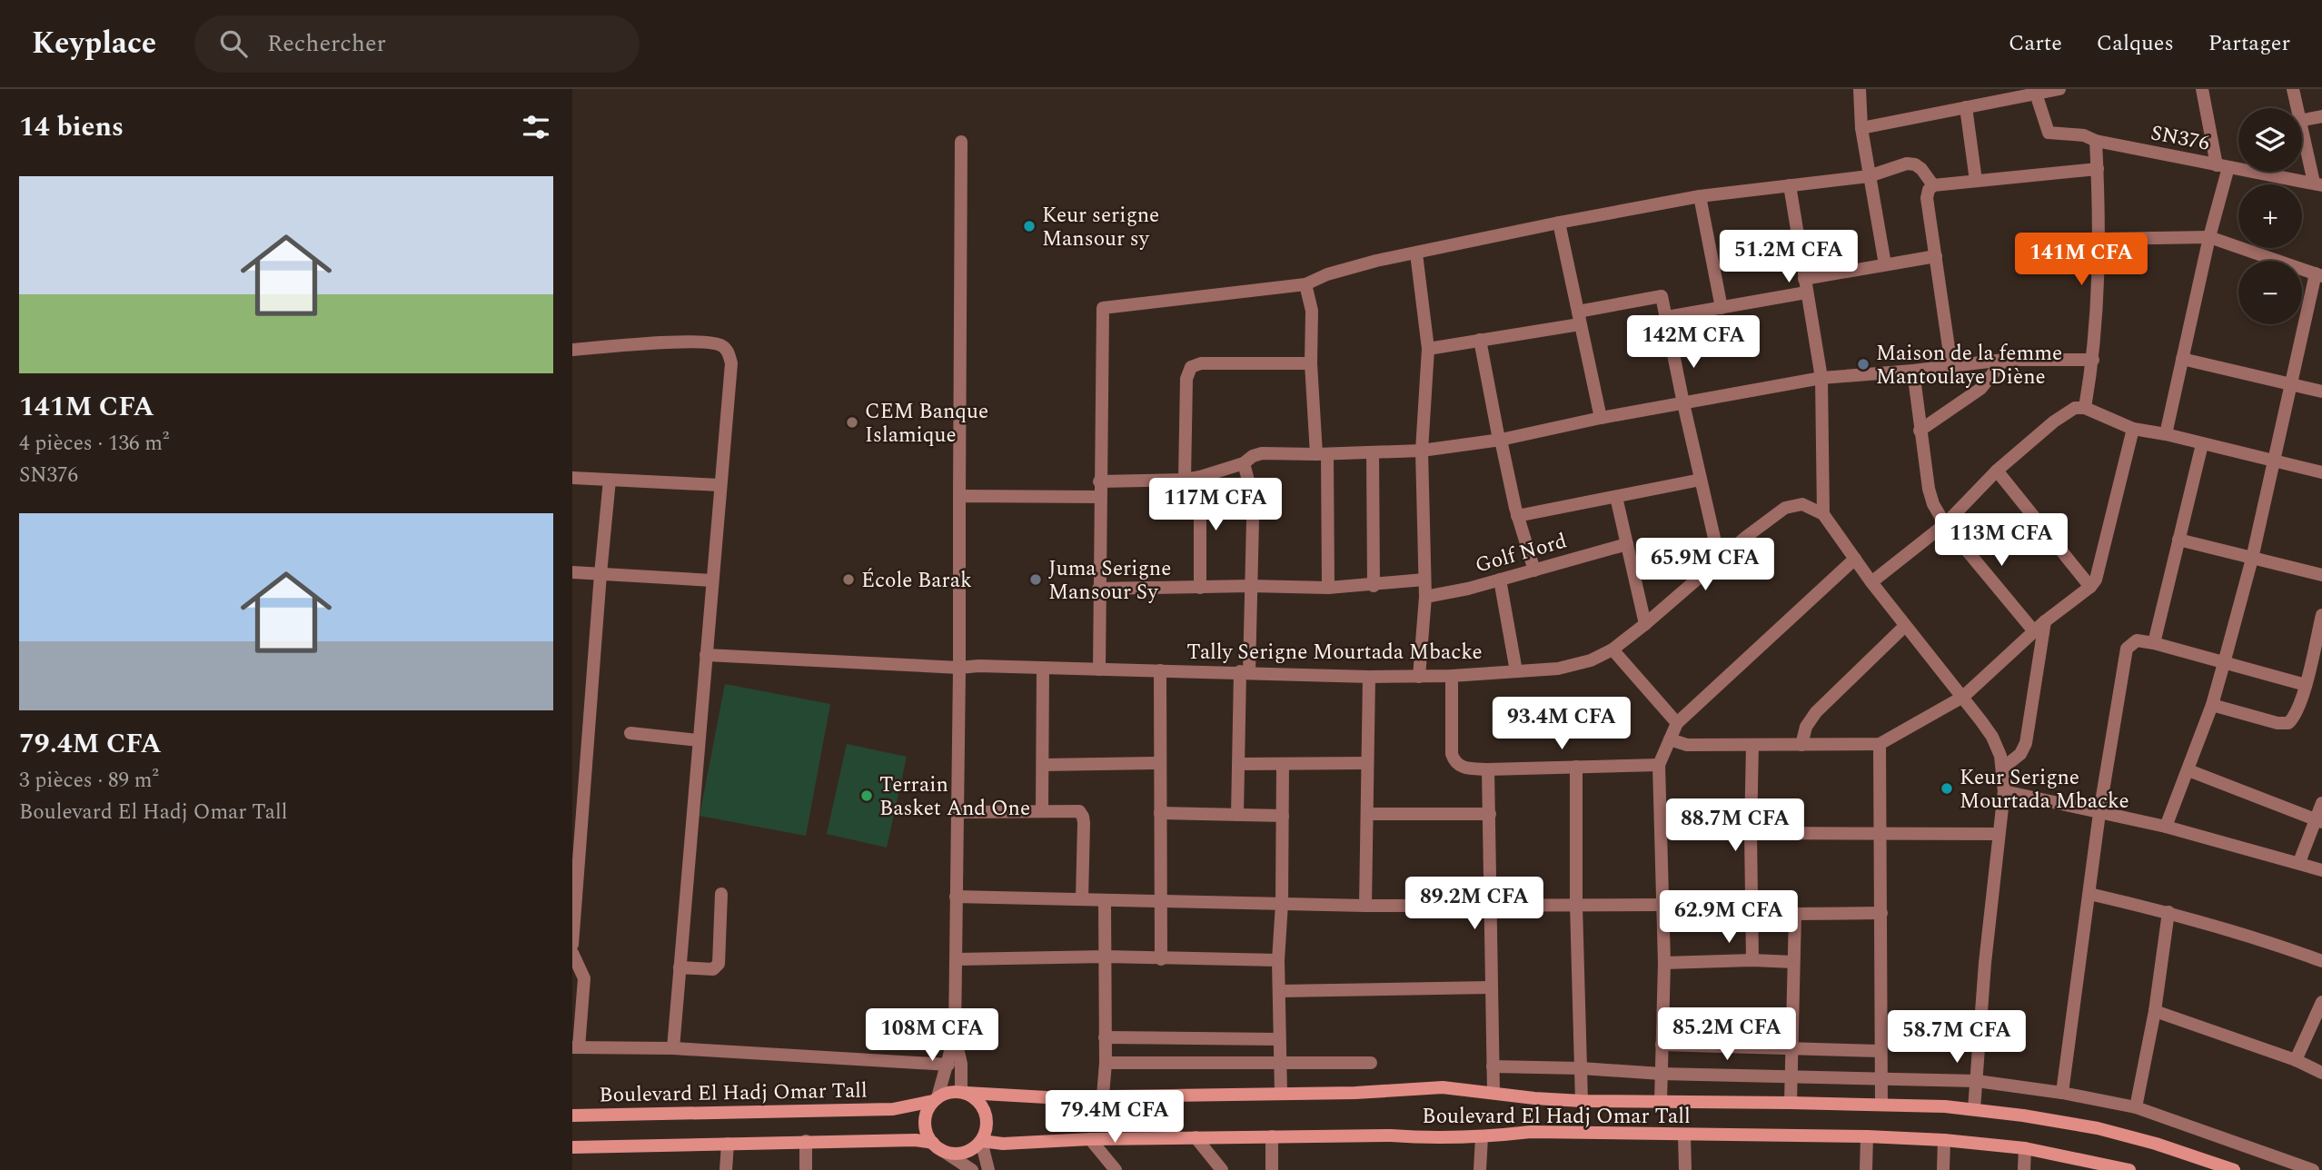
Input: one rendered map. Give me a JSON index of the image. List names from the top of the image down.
{
  "streets": {
    "main road": ["Boulevard El Hadj Omar Tall"],
    "street": ["SN376", "Golf Nord", "Tally Serigne Mourtada Mbacke"]
  },
  "places": [
    "Keur serigne Mansour sy",
    "Maison de la femme Mantoulaye Diène",
    "CEM Banque Islamique",
    "École Barak",
    "Juma Serigne Mansour Sy",
    "Keur Serigne Mourtada Mbacke",
    "Terrain Basket And One"
  ],
  "page": {
    "header": "Keyplace",
    "search": "Rechercher",
    "nav": ["Carte", "Calques", "Partager"],
    "heading": "14 biens",
    "map_buttons": ["+", "−"],
    "list": [
      {
        "name": "141M CFA",
        "note": "4 pièces · 136 m² · SN376"
      },
      {
        "name": "79.4M CFA",
        "note": "3 pièces · 89 m² · Boulevard El Hadj Omar Tall"
      }
    ],
    "price": [
      "51.2M CFA",
      "141M CFA",
      "142M CFA",
      "117M CFA",
      "113M CFA",
      "65.9M CFA",
      "93.4M CFA",
      "88.7M CFA",
      "89.2M CFA",
      "62.9M CFA",
      "85.2M CFA",
      "108M CFA",
      "58.7M CFA",
      "79.4M CFA"
    ]
  }
}
